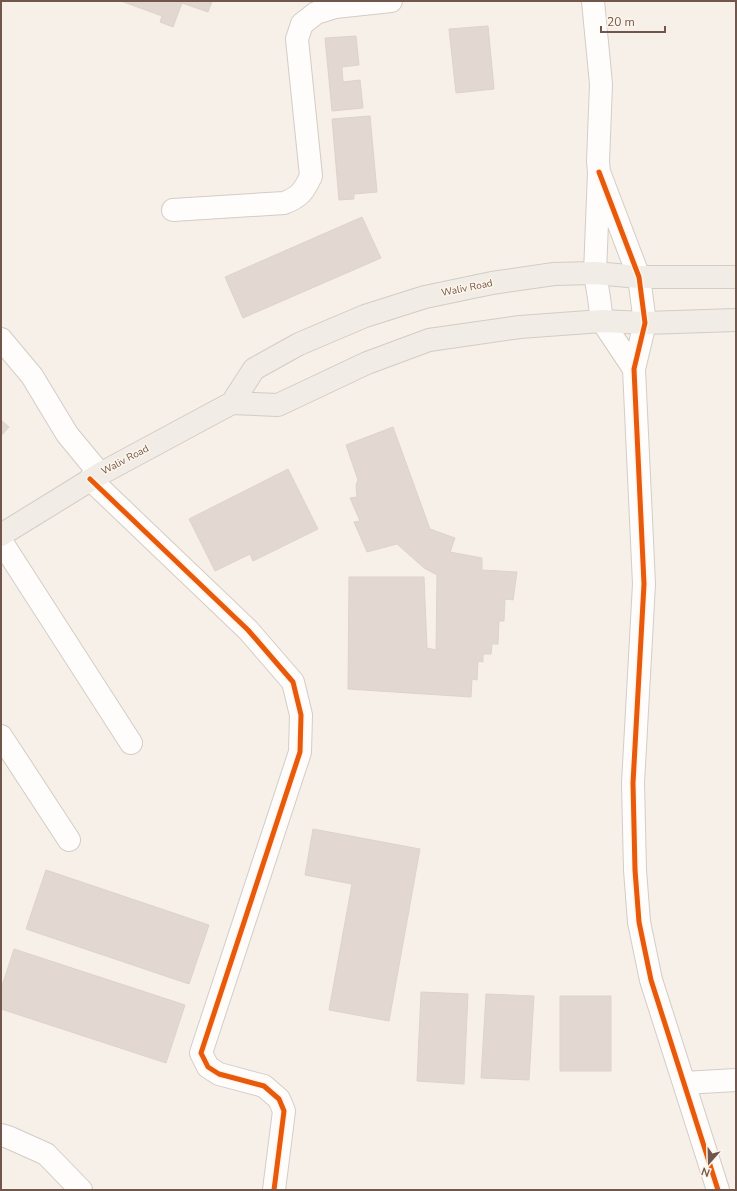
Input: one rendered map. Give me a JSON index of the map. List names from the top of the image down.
{
  "streets": {
    "main road": ["Waliv Road"]
  },
  "scale_bar": "20 m",
  "north": "bottom"
}
